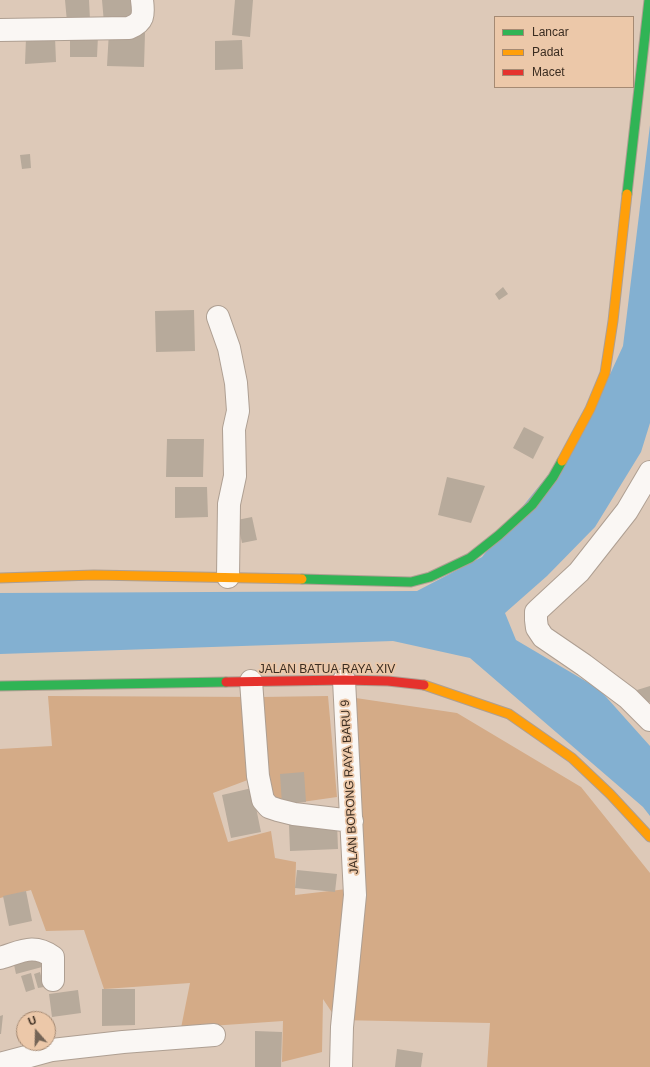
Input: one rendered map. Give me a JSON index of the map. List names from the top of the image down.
{
  "streets": {
    "street": ["JALAN BATUA RAYA XIV", "JALAN BORONG RAYA BARU 9"]
  },
  "crossings": [
    ["JALAN BATUA RAYA XIV", "JALAN BORONG RAYA BARU 9"]
  ],
  "legend": ["Lancar", "Padat", "Macet"],
  "north": "top"
}
